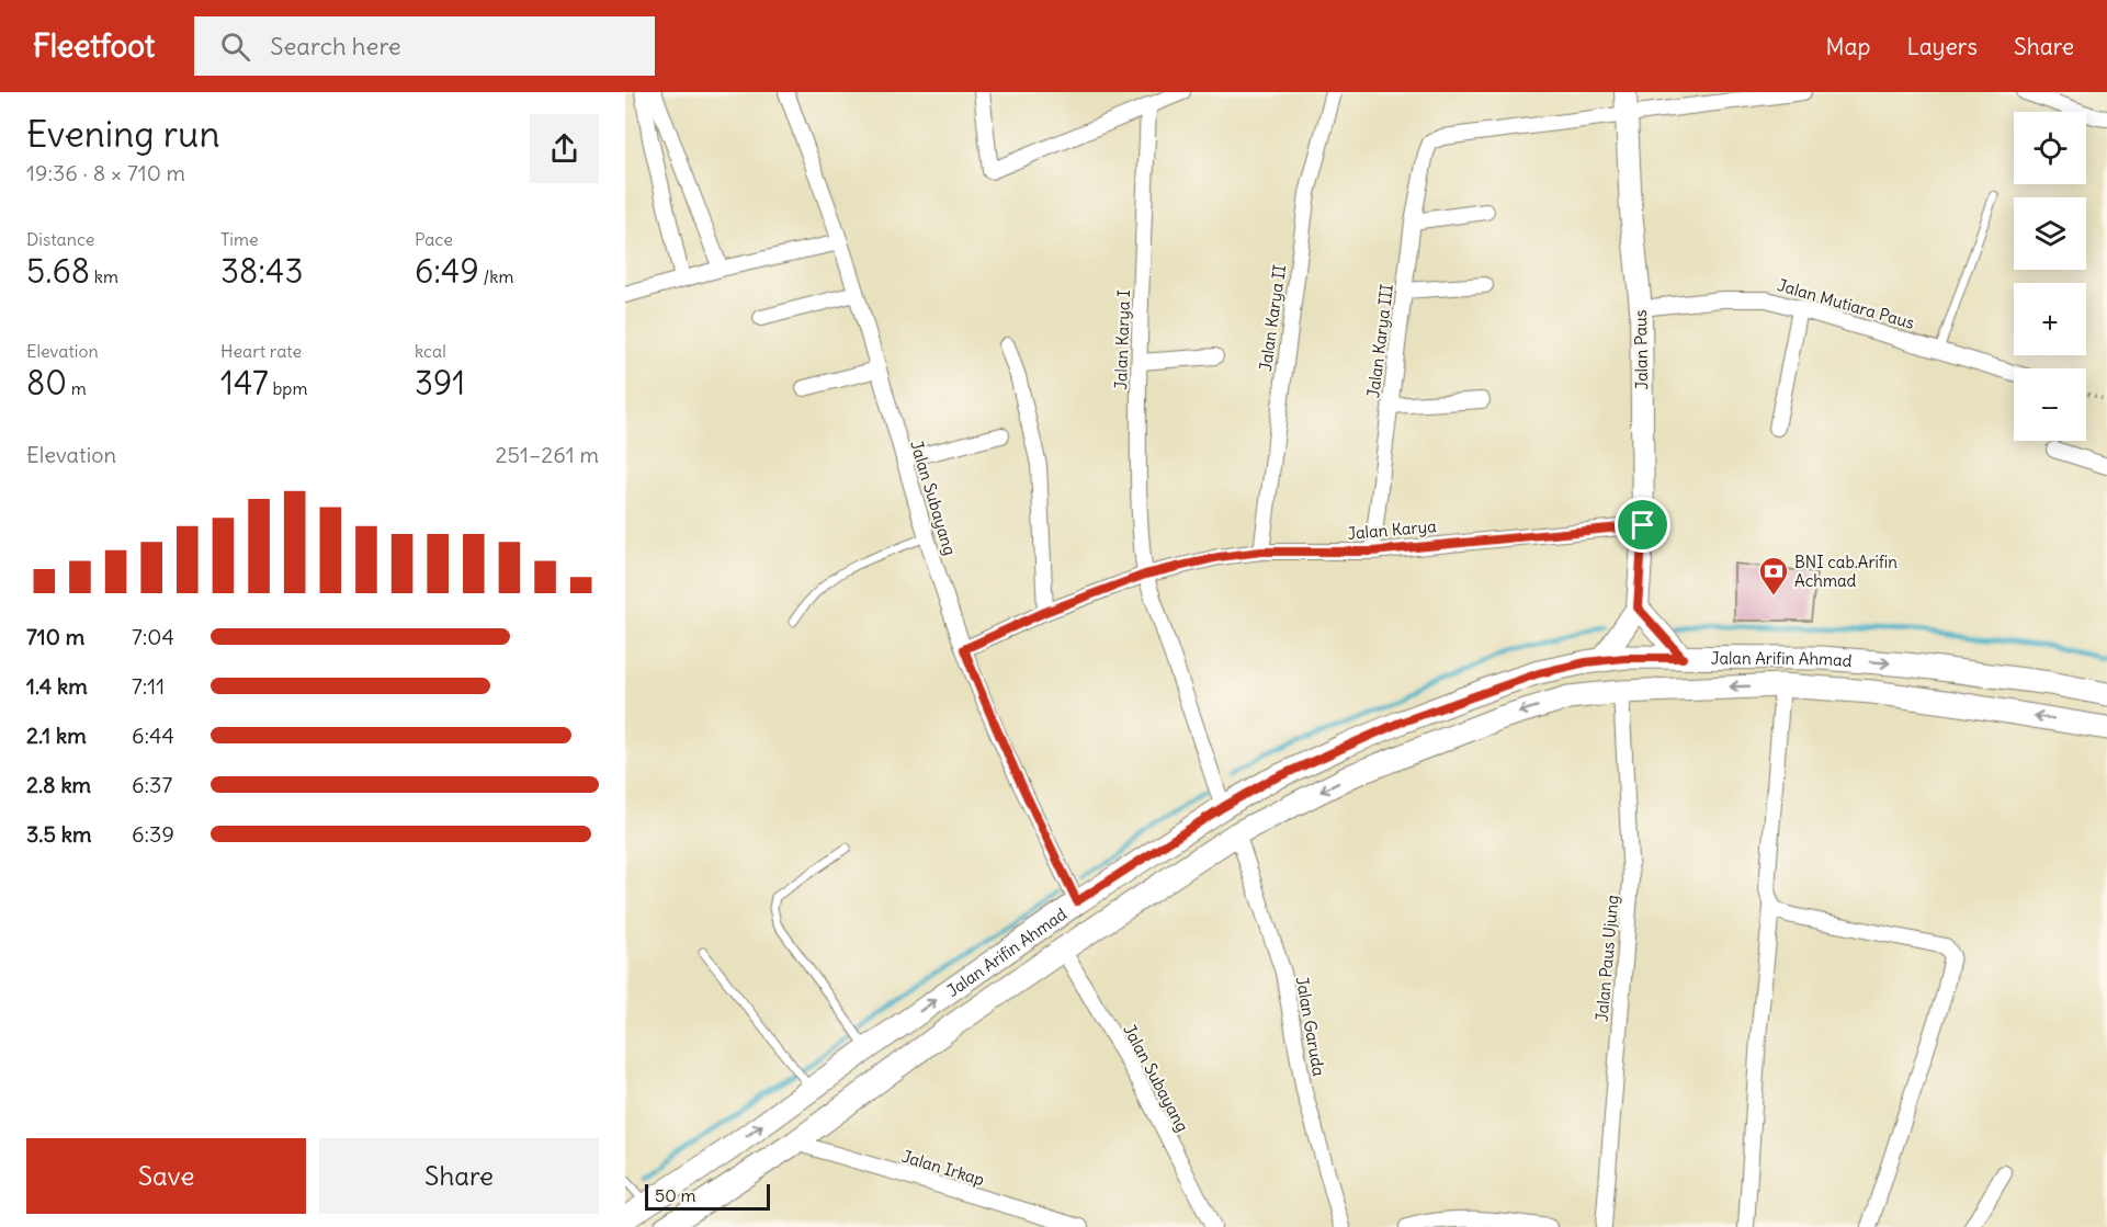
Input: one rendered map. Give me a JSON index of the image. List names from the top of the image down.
{
  "streets": {
    "main road": ["Jalan Paus", "Jalan Arifin Ahmad"],
    "street": [
      "Jalan Mutiara Paus",
      "Jalan Karya II",
      "Jalan Karya I",
      "Jalan Karya III",
      "Jalan Subayang",
      "Jalan Karya",
      "Jalan Paus Ujung",
      "Jalan Garuda",
      "Jalan Irkap"
    ]
  },
  "crossings": [
    ["Jalan Mutiara Paus", "Jalan Paus"],
    ["Jalan Karya II", "Jalan Karya"],
    ["Jalan Karya I", "Jalan Karya"],
    ["Jalan Karya III", "Jalan Paus"],
    ["Jalan Karya III", "Jalan Karya"],
    ["Jalan Paus", "Jalan Karya"],
    ["Jalan Paus", "Jalan Arifin Ahmad"],
    ["Jalan Subayang", "Jalan Karya"],
    ["Jalan Subayang", "Jalan Arifin Ahmad"],
    ["Jalan Arifin Ahmad", "Jalan Paus Ujung"],
    ["Jalan Arifin Ahmad", "Jalan Garuda"],
    ["Jalan Arifin Ahmad", "Jalan Irkap"]
  ],
  "places": {
    "bank": ["BNI cab.Arifin Achmad"]
  },
  "scale_bar": "50 m",
  "page": {
    "header": "Fleetfoot",
    "search": "Search here",
    "nav": ["Map", "Layers", "Share"],
    "heading": ["Evening run", "19:36 · 8 × 710 m"],
    "map_buttons": ["+", "−"],
    "stats": [
      ["Distance", "5.68 km"],
      ["Time", "38:43"],
      ["Pace", "6:49 /km"],
      ["Elevation", "80 m"],
      ["Heart rate", "147 bpm"],
      ["kcal", "391"]
    ],
    "chart": ["Elevation", "251–261 m"],
    "list": [
      {
        "name": "710 m",
        "note": "7:04"
      },
      {
        "name": "1.4 km",
        "note": "7:11"
      },
      {
        "name": "2.1 km",
        "note": "6:44"
      },
      {
        "name": "2.8 km",
        "note": "6:37"
      },
      {
        "name": "3.5 km",
        "note": "6:39"
      }
    ],
    "buttons": ["Save", "Share"],
    "scale": "50 m"
  }
}
